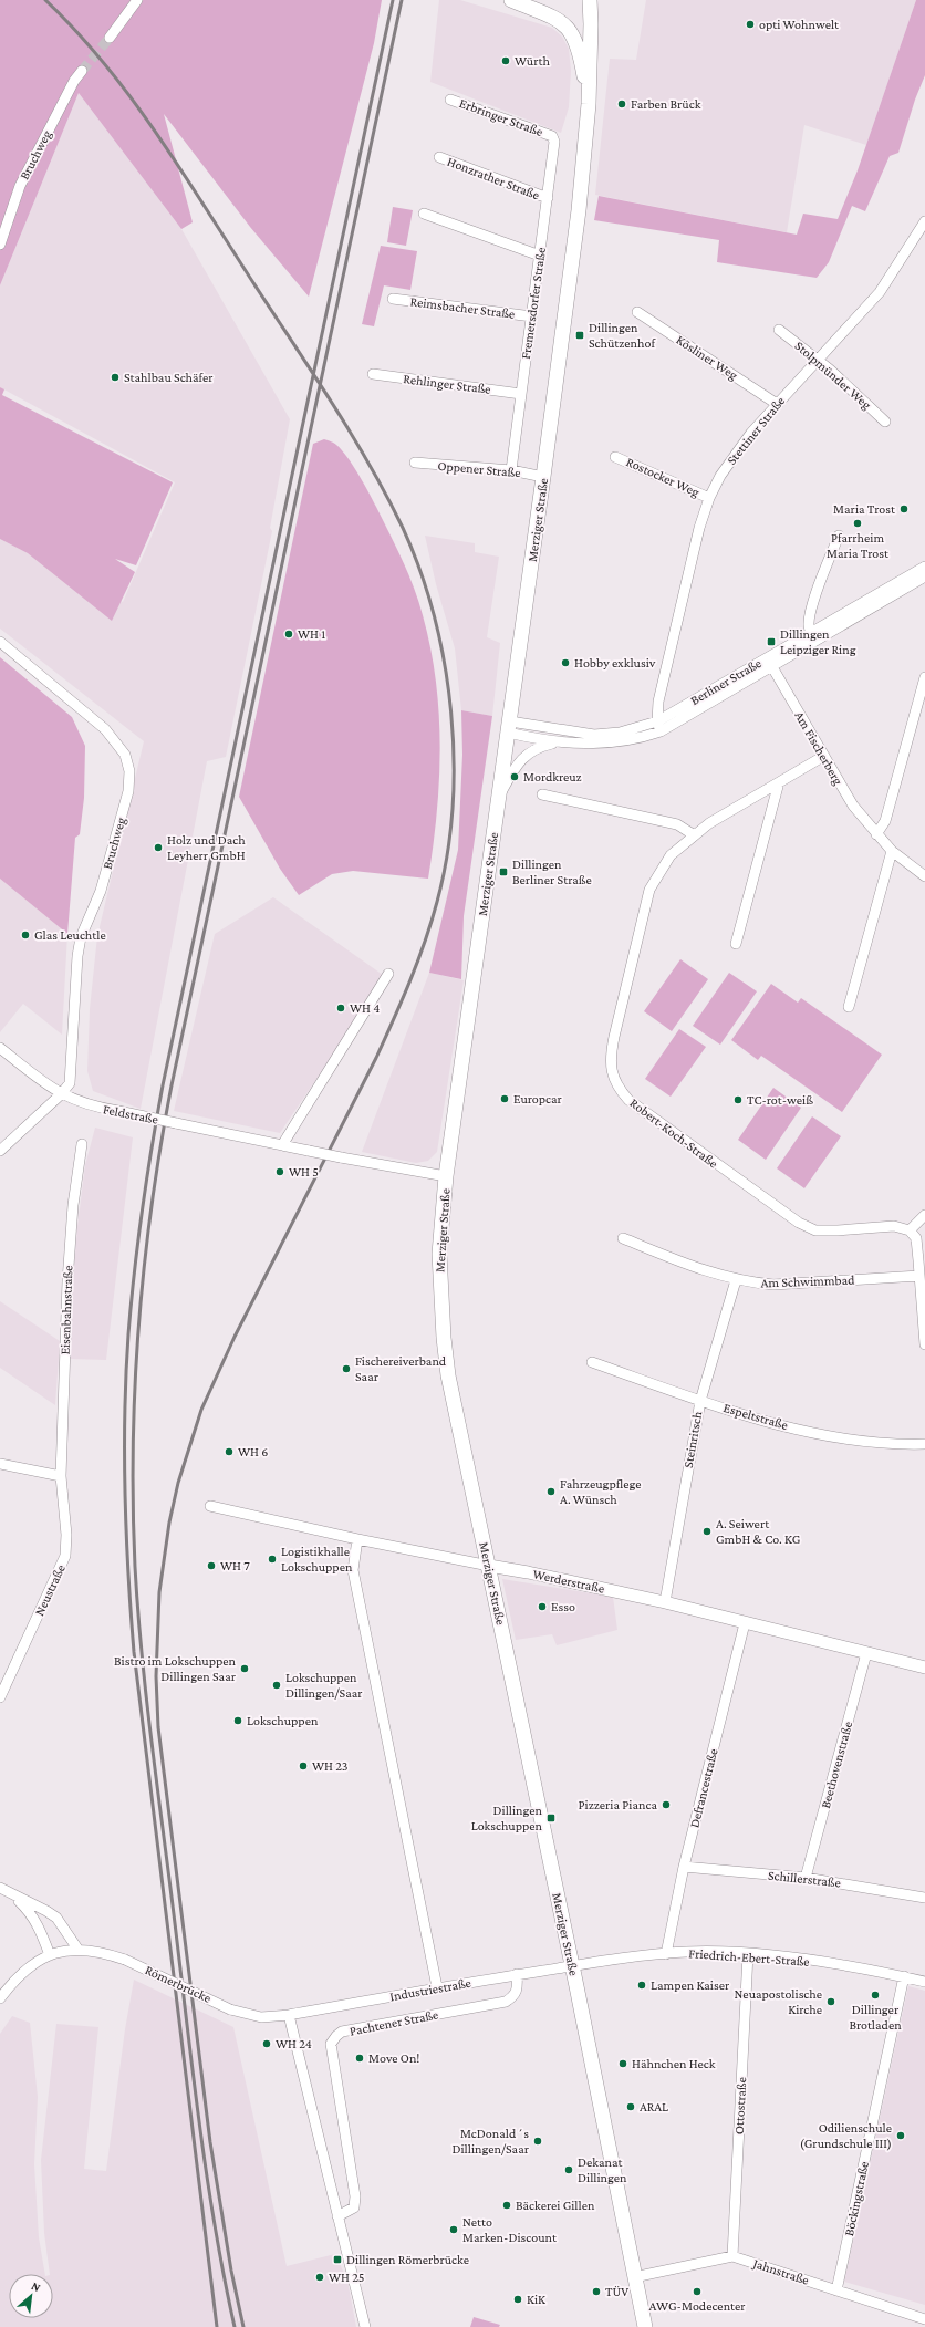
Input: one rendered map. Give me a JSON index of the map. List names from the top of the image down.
{
  "streets": {
    "main road": ["Merziger Straße"],
    "street": [
      "Erbringer Straße",
      "Bruchweg",
      "Honzrather Straße",
      "Fremersdorfer Straße",
      "Reimsbacher Straße",
      "Kösliner Weg",
      "Stolpmünder Weg",
      "Rehlinger Straße",
      "Stettiner Straße",
      "Oppener Straße",
      "Rostocker Weg",
      "Berliner Straße",
      "Am Fischerberg",
      "Feldstraße",
      "Robert-Koch-Straße",
      "Am Schwimmbad",
      "Eisenbahnstraße",
      "Espeltstraße",
      "Steinritsch",
      "Werderstraße",
      "Neustraße",
      "Beethovenstraße",
      "Defrancestraße",
      "Schillerstraße",
      "Friedrich-Ebert-Straße",
      "Römerbrücke",
      "Industriestraße",
      "Pachtener Straße",
      "Ottostraße",
      "Böckingstraße",
      "Jahnstraße"
    ]
  },
  "crossings": [
    ["Erbringer Straße", "Fremersdorfer Straße"],
    ["Bruchweg", "Feldstraße"],
    ["Honzrather Straße", "Fremersdorfer Straße"],
    ["Fremersdorfer Straße", "Reimsbacher Straße"],
    ["Fremersdorfer Straße", "Rehlinger Straße"],
    ["Fremersdorfer Straße", "Oppener Straße"],
    ["Kösliner Weg", "Stettiner Straße"],
    ["Stolpmünder Weg", "Stettiner Straße"],
    ["Stettiner Straße", "Rostocker Weg"],
    ["Stettiner Straße", "Berliner Straße"],
    ["Oppener Straße", "Merziger Straße"],
    ["Merziger Straße", "Berliner Straße"],
    ["Merziger Straße", "Feldstraße"],
    ["Merziger Straße", "Werderstraße"],
    ["Merziger Straße", "Friedrich-Ebert-Straße"],
    ["Merziger Straße", "Industriestraße"],
    ["Berliner Straße", "Am Fischerberg"],
    ["Am Fischerberg", "Robert-Koch-Straße"],
    ["Am Schwimmbad", "Steinritsch"],
    ["Eisenbahnstraße", "Neustraße"],
    ["Espeltstraße", "Steinritsch"],
    ["Steinritsch", "Werderstraße"],
    ["Werderstraße", "Beethovenstraße"],
    ["Werderstraße", "Defrancestraße"],
    ["Beethovenstraße", "Schillerstraße"],
    ["Defrancestraße", "Schillerstraße"],
    ["Defrancestraße", "Friedrich-Ebert-Straße"],
    ["Friedrich-Ebert-Straße", "Industriestraße"],
    ["Friedrich-Ebert-Straße", "Ottostraße"],
    ["Friedrich-Ebert-Straße", "Böckingstraße"],
    ["Römerbrücke", "Industriestraße"],
    ["Industriestraße", "Pachtener Straße"],
    ["Ottostraße", "Jahnstraße"],
    ["Böckingstraße", "Jahnstraße"]
  ],
  "places": {
    "other": [
      "opti Wohnwelt",
      "Würth",
      "Farben Brück",
      "Stahlbau Schäfer",
      "Maria Trost",
      "Pfarrheim Maria Trost",
      "WH 1",
      "Hobby exklusiv",
      "Mordkreuz",
      "Holz und Dach Leyherr GmbH",
      "Glas Leuchtle",
      "WH 4",
      "Europcar",
      "TC-rot-weiß",
      "WH 5",
      "Fischereiverband Saar",
      "WH 6",
      "Fahrzeugpflege A. Wünsch",
      "A. Seiwert GmbH & Co. KG",
      "Logistikhalle Lokschuppen",
      "WH 7",
      "Esso",
      "Bistro im Lokschuppen Dillingen Saar",
      "Lokschuppen Dillingen/Saar",
      "Lokschuppen",
      "WH 23",
      "Pizzeria Pianca",
      "Lampen Kaiser",
      "Dillinger Brotladen",
      "Neuapostolische Kirche",
      "WH 24",
      "Move On!",
      "Hähnchen Heck",
      "ARAL",
      "Odilienschule (Grundschule III)",
      "McDonald´s Dillingen/Saar",
      "Dekanat Dillingen",
      "Bäckerei Gillen",
      "Netto Marken-Discount",
      "WH 25",
      "TÜV",
      "AWG-Modecenter",
      "KiK"
    ],
    "transit": [
      "Dillingen Schützenhof",
      "Dillingen Leipziger Ring",
      "Dillingen Berliner Straße",
      "Dillingen Lokschuppen",
      "Dillingen Römerbrücke"
    ]
  },
  "north": "top right"
}
